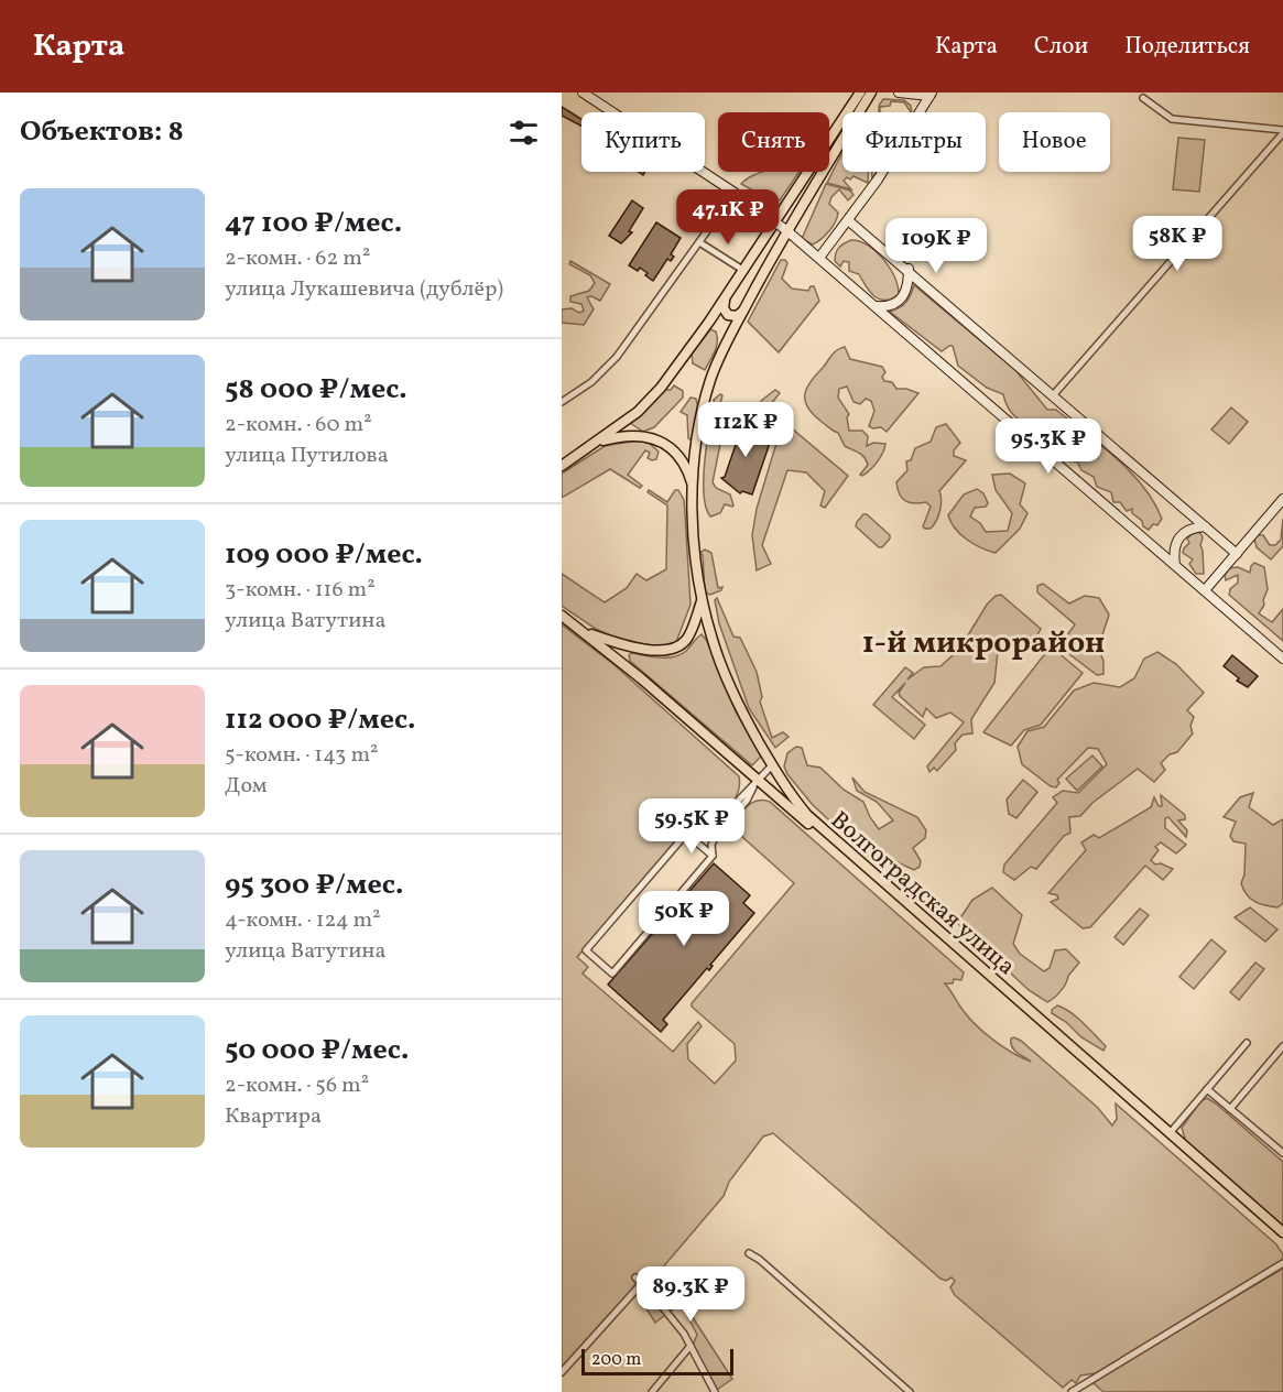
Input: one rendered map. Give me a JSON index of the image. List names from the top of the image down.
{
  "streets": {
    "main road": ["Волгоградская улица"]
  },
  "districts": ["1-й микрорайон"],
  "scale_bar": "200 m",
  "page": {
    "header": "Карта",
    "nav": ["Карта", "Слои", "Поделиться"],
    "heading": "Объектов: 8",
    "chip": [
      "Купить",
      "Снять",
      "Фильтры",
      "Новое"
    ],
    "list": [
      {
        "name": "47 100 ₽/мес.",
        "note": "2-комн. · 62 m² · улица Лукашевича (дублёр)"
      },
      {
        "name": "58 000 ₽/мес.",
        "note": "2-комн. · 60 m² · улица Путилова"
      },
      {
        "name": "109 000 ₽/мес.",
        "note": "3-комн. · 116 m² · улица Ватутина"
      },
      {
        "name": "112 000 ₽/мес.",
        "note": "5-комн. · 143 m² · Дом"
      },
      {
        "name": "95 300 ₽/мес.",
        "note": "4-комн. · 124 m² · улица Ватутина"
      },
      {
        "name": "50 000 ₽/мес.",
        "note": "2-комн. · 56 m² · Квартира"
      }
    ],
    "price": [
      "47.1K ₽",
      "58K ₽",
      "109K ₽",
      "112K ₽",
      "95.3K ₽",
      "59.5K ₽",
      "50K ₽",
      "89.3K ₽"
    ],
    "scale": "200 m"
  }
}
